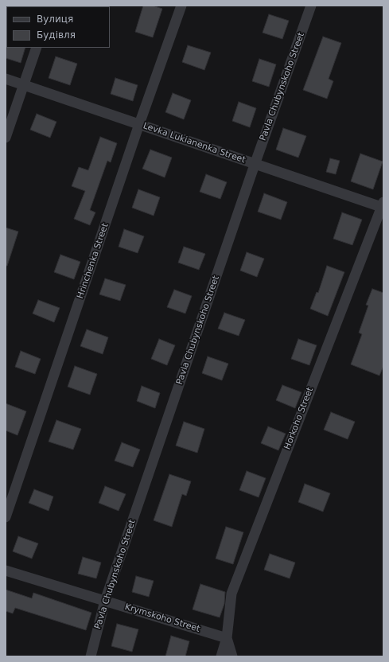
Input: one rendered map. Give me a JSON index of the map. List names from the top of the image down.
{
  "streets": {
    "street": [
      "Pavla Chubynskoho Street",
      "Levka Lukianenka Street",
      "Hrinchenka Street",
      "Horkoho Street",
      "Krymskoho Street"
    ]
  },
  "crossings": [
    ["Pavla Chubynskoho Street", "Levka Lukianenka Street"],
    ["Pavla Chubynskoho Street", "Krymskoho Street"],
    ["Levka Lukianenka Street", "Hrinchenka Street"],
    ["Levka Lukianenka Street", "Horkoho Street"],
    ["Horkoho Street", "Krymskoho Street"]
  ],
  "legend": ["Вулиця", "Будівля"]
}
